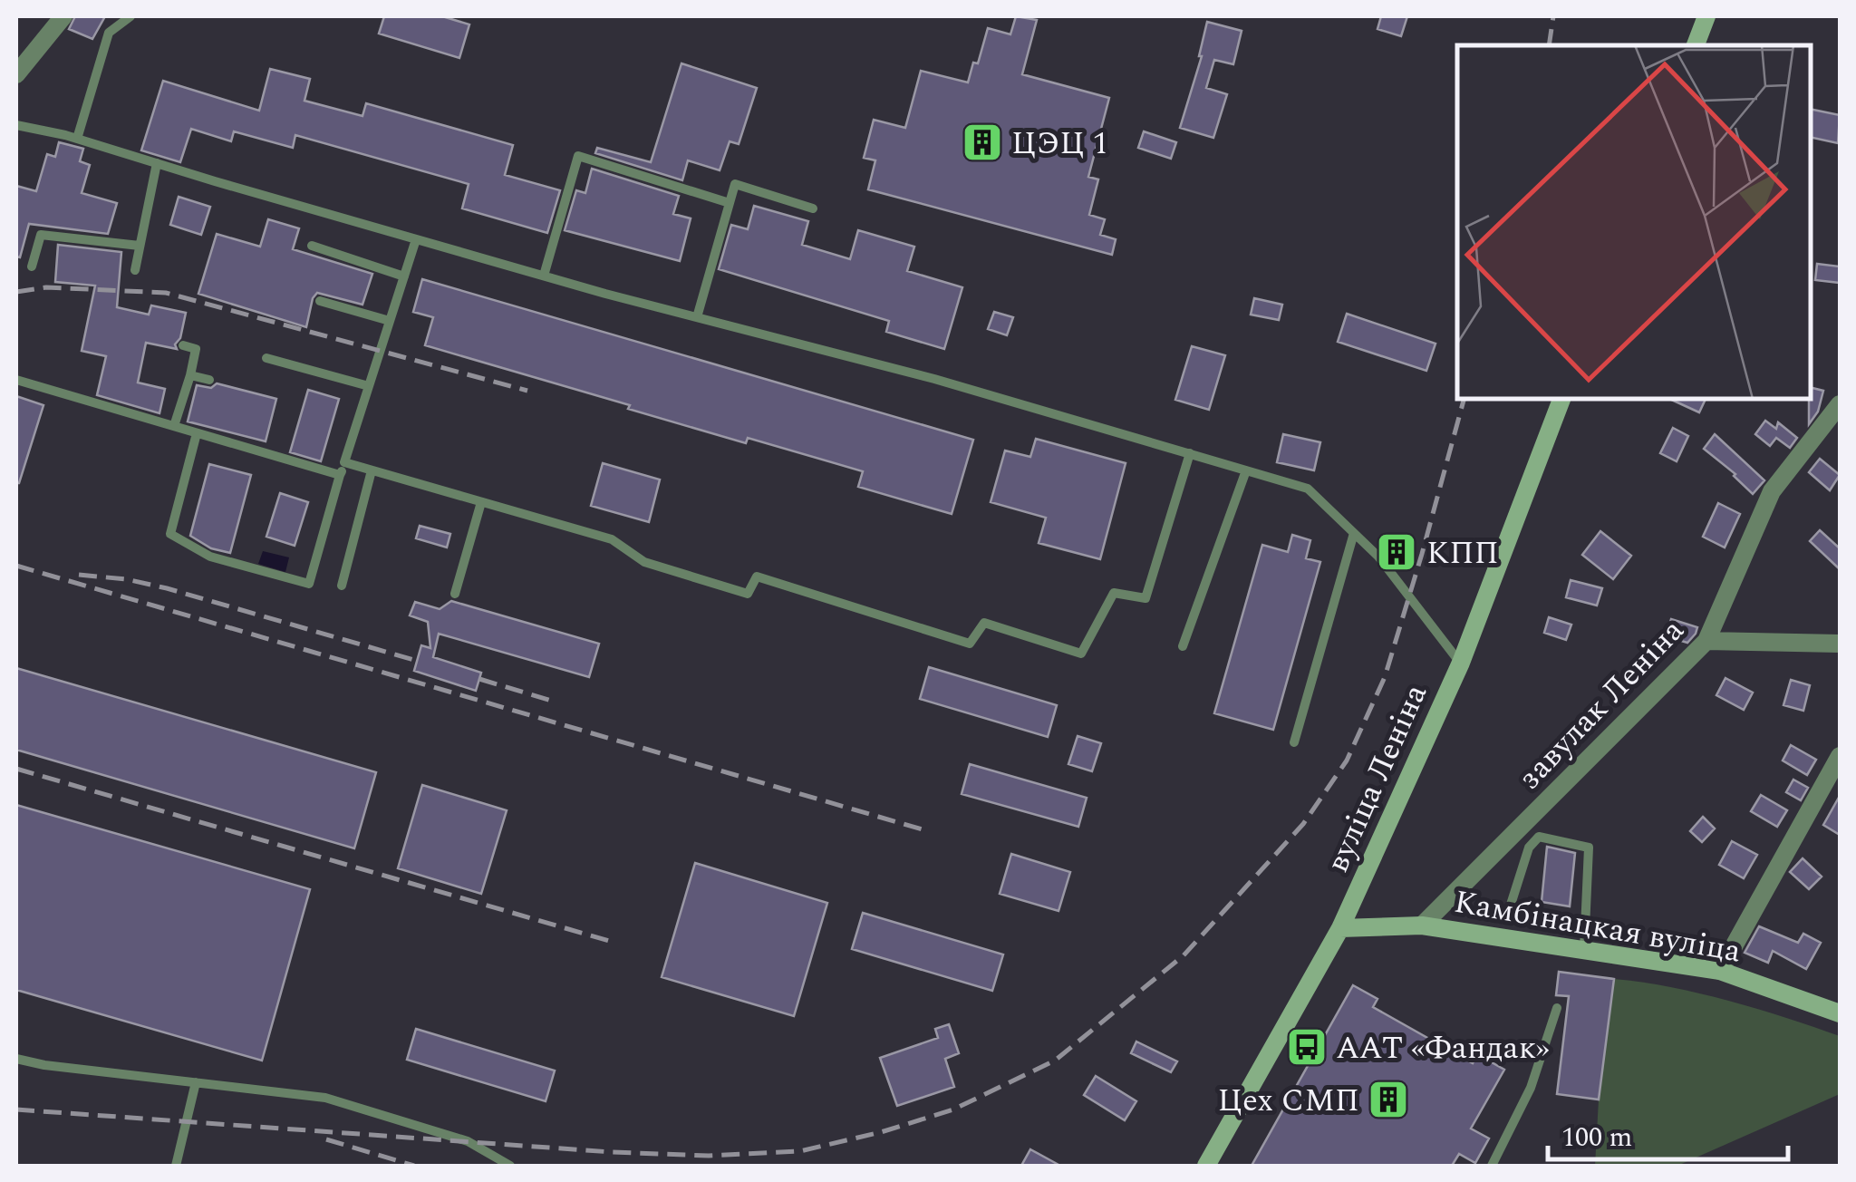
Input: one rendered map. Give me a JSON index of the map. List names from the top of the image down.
{
  "streets": {
    "main road": ["вуліца Леніна", "Камбінацкая вуліца"],
    "street": ["завулак Леніна"]
  },
  "crossings": [
    ["завулак Леніна", "Камбінацкая вуліца"],
    ["вуліца Леніна", "Камбінацкая вуліца"]
  ],
  "places": {
    "building": ["ЦЭЦ 1", "КПП", "Цех СМП"],
    "bus stop": ["ААТ «Фандак»"]
  },
  "scale_bar": "100 m"
}
